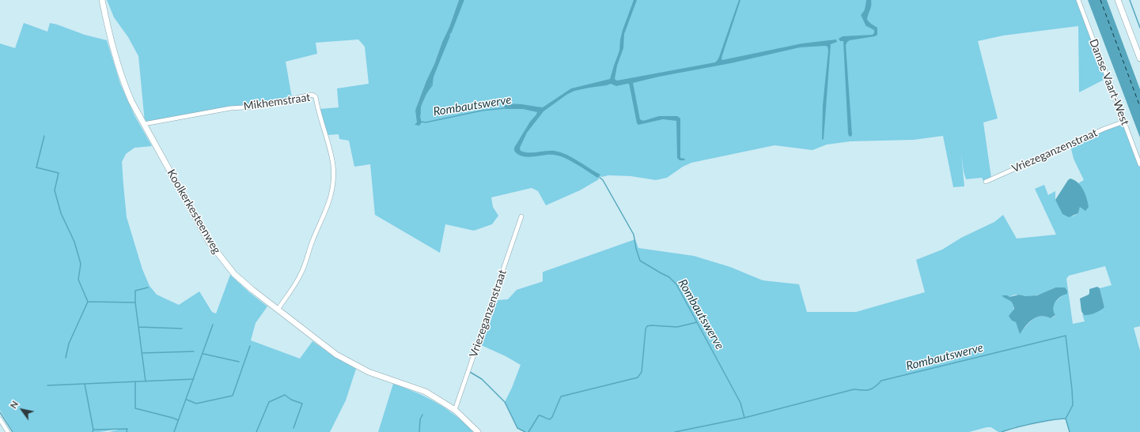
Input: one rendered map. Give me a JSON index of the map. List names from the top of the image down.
{
  "streets": {
    "main road": ["Koolkerkesteenweg"],
    "street": ["Damse Vaart-West", "Mikhemstraat", "Vriezeganzenstraat"]
  },
  "crossings": [
    ["Damse Vaart-West", "Vriezeganzenstraat"],
    ["Mikhemstraat", "Koolkerkesteenweg"],
    ["Vriezeganzenstraat", "Koolkerkesteenweg"]
  ],
  "water": ["Rombautswerve"],
  "north": "top left"
}
